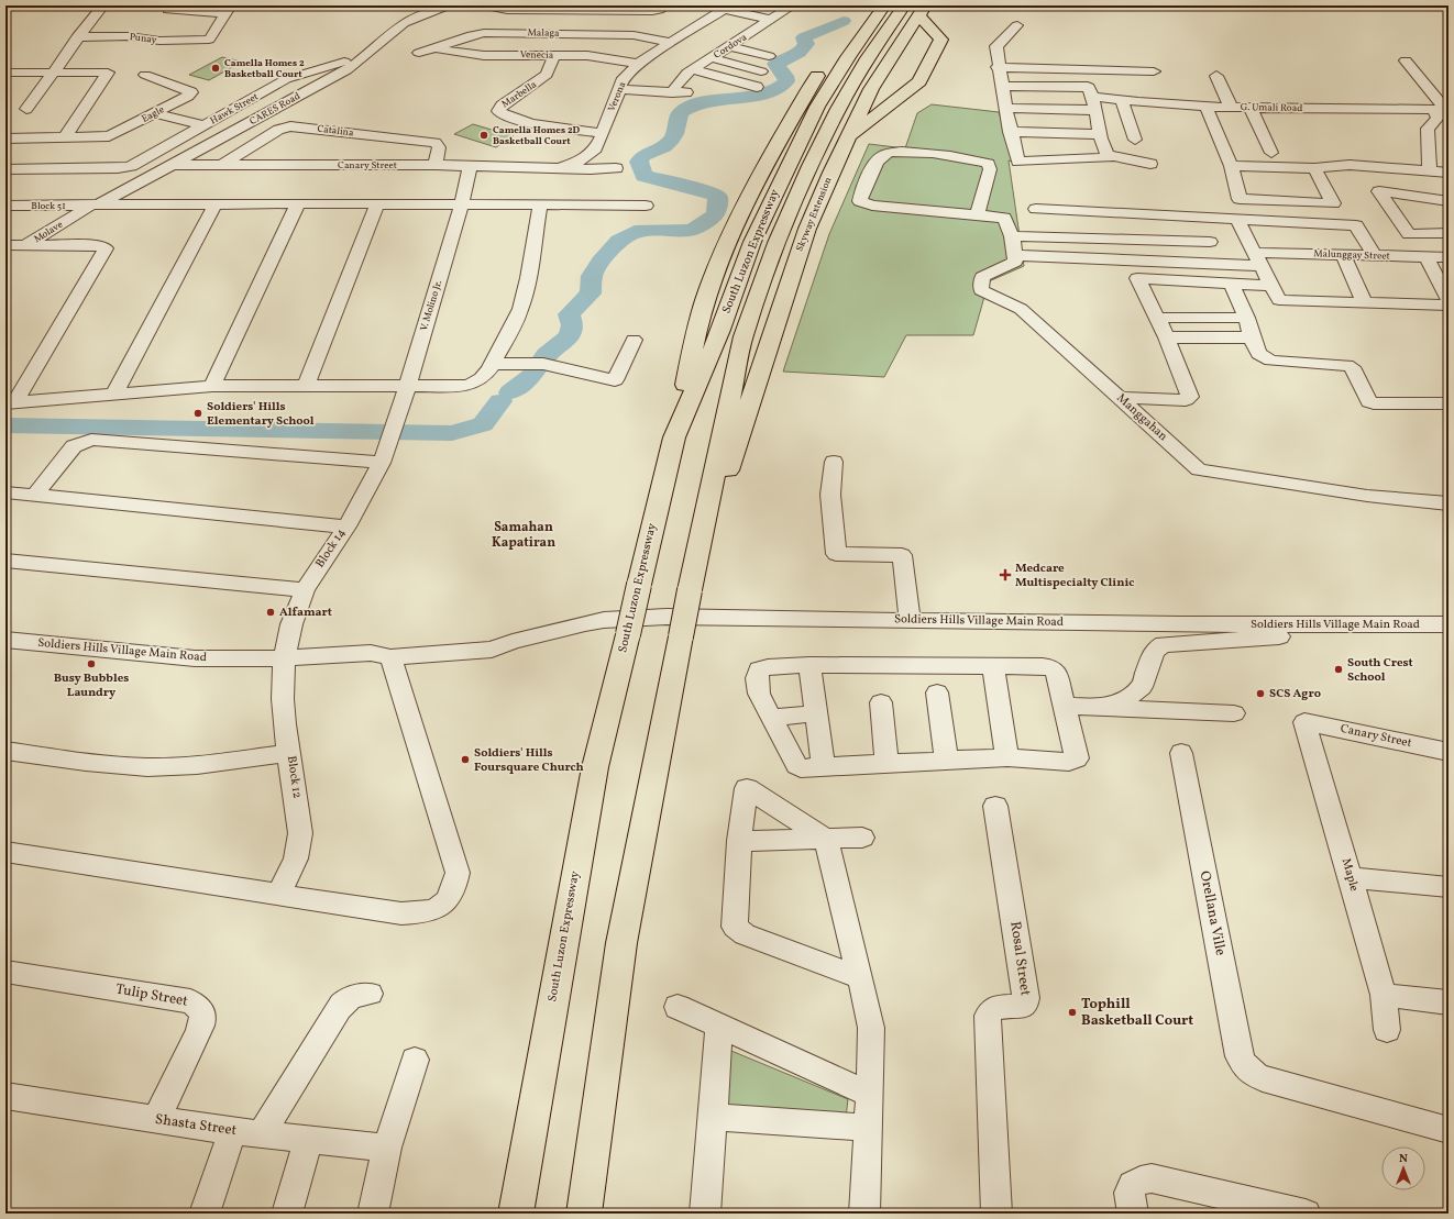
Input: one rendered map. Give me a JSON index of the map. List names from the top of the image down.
{
  "streets": {
    "highway": ["Skyway Extension", "South Luzon Expressway"],
    "street": [
      "Malaga",
      "Punay",
      "Cordova",
      "Venecia",
      "Marbella",
      "Verona",
      "G. Umali Road",
      "Hawk Street",
      "CARES Road",
      "Eagle",
      "Catalina",
      "Canary Street",
      "Block 51",
      "Molave",
      "Malunggay Street",
      "V. Molino Jr.",
      "Manggahan",
      "Block 14",
      "Soldiers Hills Village Main Road",
      "Block 12",
      "Maple",
      "Orellana Ville",
      "Rosal Street",
      "Tulip Street",
      "Shasta Street"
    ]
  },
  "crossings": [
    ["Malaga", "Venecia"],
    ["Malaga", "Verona"],
    ["Venecia", "Marbella"],
    ["Venecia", "Verona"],
    ["Marbella", "Verona"],
    ["Verona", "Canary Street"],
    ["Hawk Street", "Canary Street"],
    ["CARES Road", "Canary Street"],
    ["CARES Road", "Block 51"],
    ["CARES Road", "Molave"],
    ["Catalina", "Canary Street"],
    ["Canary Street", "V. Molino Jr."],
    ["Canary Street", "Maple"],
    ["Block 51", "Molave"],
    ["Block 51", "V. Molino Jr."],
    ["Skyway Extension", "South Luzon Expressway"],
    ["Malunggay Street", "Manggahan"],
    ["V. Molino Jr.", "Block 14"],
    ["Block 14", "Soldiers Hills Village Main Road"],
    ["Block 14", "Block 12"],
    ["Soldiers Hills Village Main Road", "Block 12"],
    ["Tulip Street", "Shasta Street"]
  ],
  "districts": ["Samahan Kapatiran"],
  "places": {
    "other": [
      "Camella Homes 2 Basketball Court",
      "Camella Homes 2D Basketball Court",
      "Soldiers' Hills Elementary School",
      "Alfamart",
      "Busy Bubbles Laundry",
      "South Crest School",
      "SCS Agro",
      "Soldiers' Hills Foursquare Church",
      "Tophill Basketball Court"
    ],
    "health": ["Medcare Multispecialty Clinic"]
  },
  "north": "top"
}
